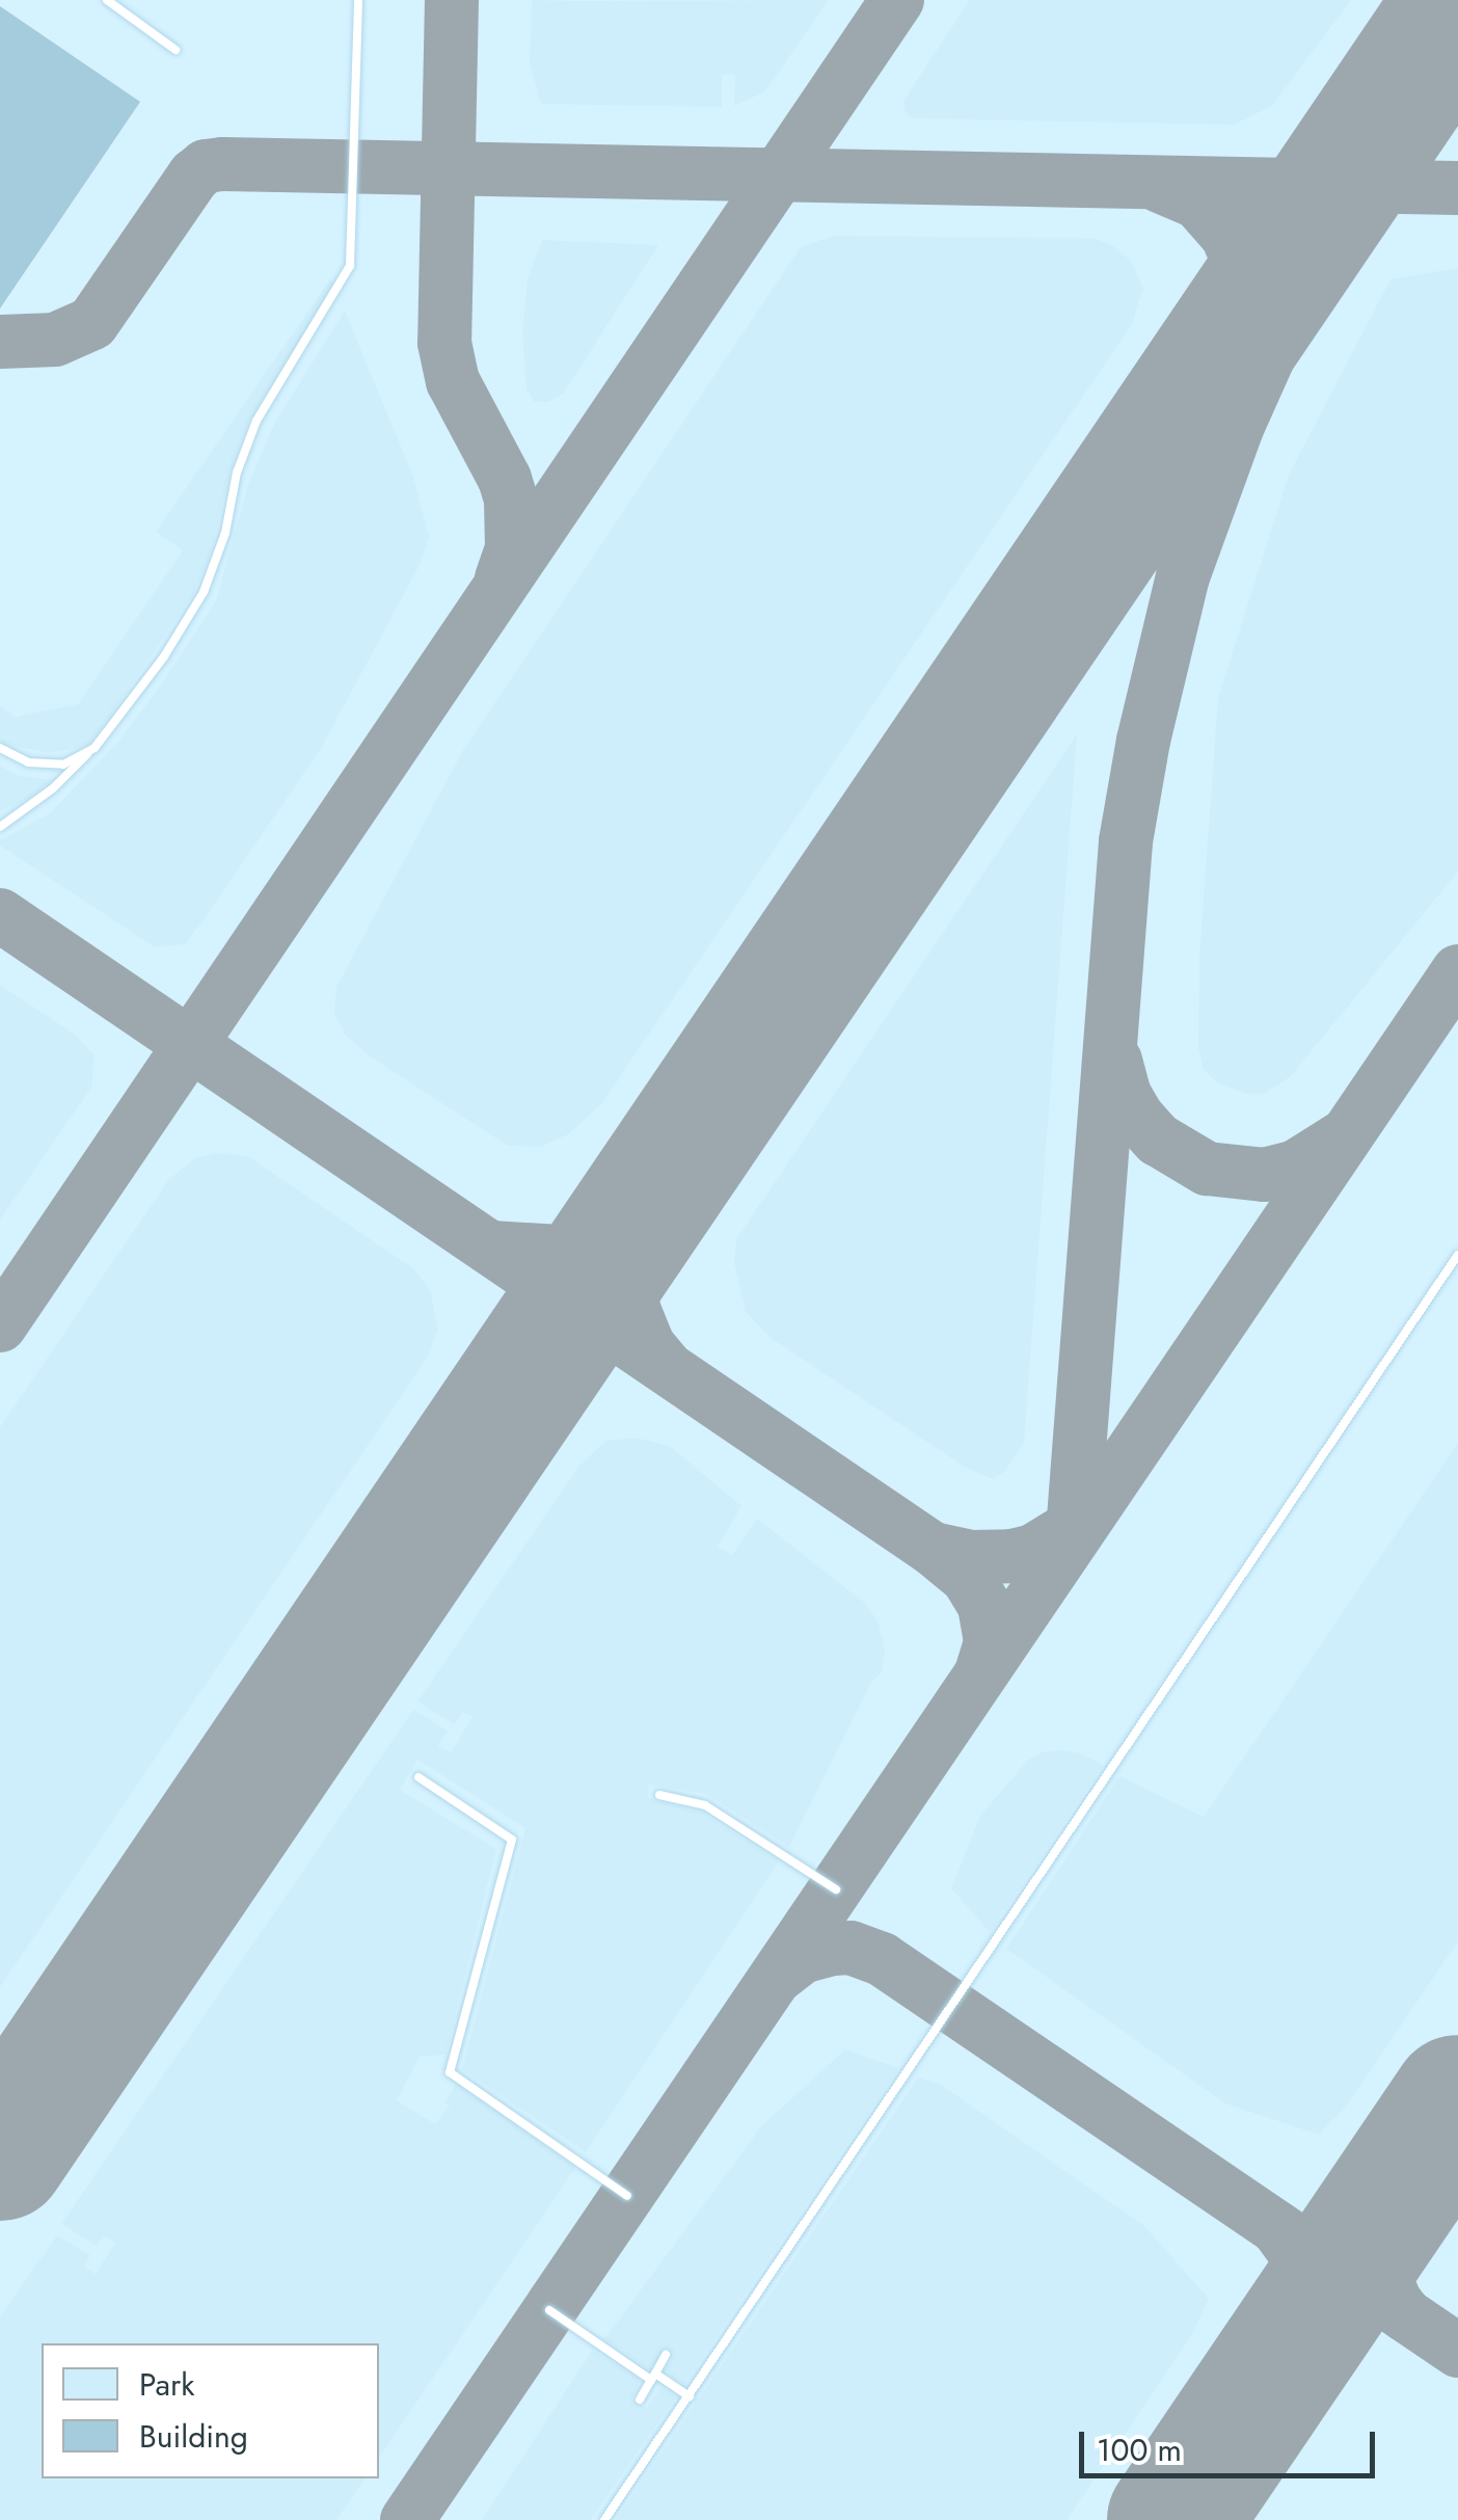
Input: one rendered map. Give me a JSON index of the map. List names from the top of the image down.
{
  "legend": ["Park", "Building"],
  "scale_bar": "100 m"
}
